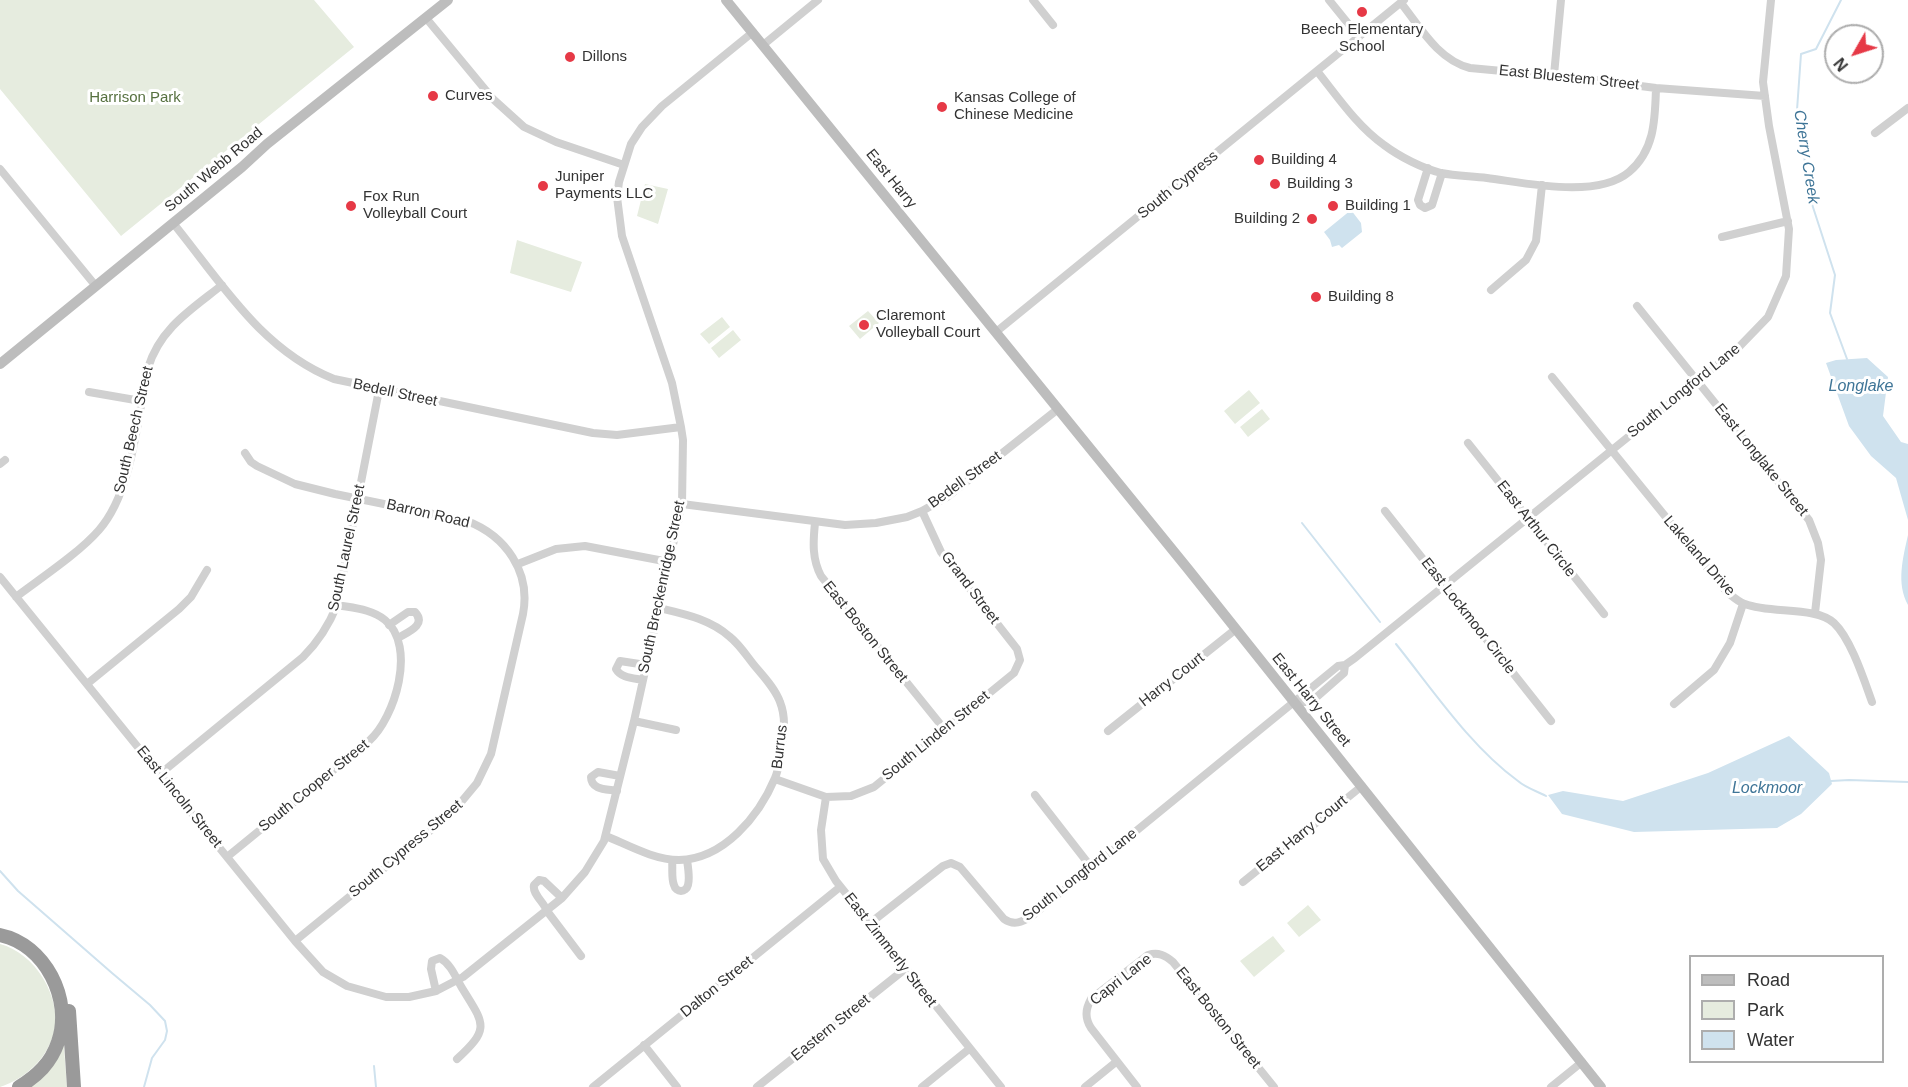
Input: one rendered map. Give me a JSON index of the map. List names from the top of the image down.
{
  "streets": {
    "main road": ["South Webb Road", "East Harry", "East Harry Street"],
    "street": [
      "East Bluestem Street",
      "South Cypress",
      "South Longford Lane",
      "Bedell Street",
      "South Beech Street",
      "East Longlake Street",
      "Barron Road",
      "East Arthur Circle",
      "South Laurel Street",
      "Lakeland Drive",
      "South Breckenridge Street",
      "Grand Street",
      "East Lockmoor Circle",
      "East Boston Street",
      "Harry Court",
      "South Linden Street",
      "Burrus",
      "South Cooper Street",
      "East Lincoln Street",
      "East Harry Court",
      "South Cypress Street",
      "East Zimmerly Street",
      "Capri Lane",
      "Dalton Street",
      "Eastern Street"
    ]
  },
  "crossings": [
    ["East Bluestem Street", "South Longford Lane"],
    ["South Webb Road", "Bedell Street"],
    ["East Harry", "South Cypress"],
    ["East Harry", "East Harry Street"],
    ["South Cypress", "East Harry Street"],
    ["South Longford Lane", "East Longlake Street"],
    ["South Longford Lane", "East Arthur Circle"],
    ["South Longford Lane", "Lakeland Drive"],
    ["South Longford Lane", "East Lockmoor Circle"],
    ["South Longford Lane", "East Harry Street"],
    ["South Longford Lane", "East Zimmerly Street"],
    ["Bedell Street", "South Beech Street"],
    ["Bedell Street", "South Laurel Street"],
    ["Bedell Street", "South Breckenridge Street"],
    ["Bedell Street", "Grand Street"],
    ["Bedell Street", "East Boston Street"],
    ["Bedell Street", "East Harry Street"],
    ["South Beech Street", "East Lincoln Street"],
    ["East Longlake Street", "Lakeland Drive"],
    ["Barron Road", "South Laurel Street"],
    ["Barron Road", "South Cypress Street"],
    ["South Laurel Street", "East Lincoln Street"],
    ["South Breckenridge Street", "Burrus"],
    ["South Breckenridge Street", "East Lincoln Street"],
    ["Grand Street", "South Linden Street"],
    ["East Boston Street", "South Linden Street"],
    ["East Boston Street", "Capri Lane"],
    ["Harry Court", "East Harry Street"],
    ["East Harry Street", "East Harry Court"],
    ["South Linden Street", "Burrus"],
    ["South Linden Street", "East Zimmerly Street"],
    ["South Cooper Street", "East Lincoln Street"],
    ["East Lincoln Street", "South Cypress Street"],
    ["East Zimmerly Street", "Dalton Street"],
    ["East Zimmerly Street", "Eastern Street"]
  ],
  "water": ["Cherry Creek", "Longlake", "Lockmoor"],
  "parks": ["Harrison Park"],
  "places": [
    "Beech Elementary School",
    "Dillons",
    "Curves",
    "Kansas College of Chinese Medicine",
    "Building 4",
    "Building 3",
    "Juniper Payments LLC",
    "Fox Run Volleyball Court",
    "Building 1",
    "Building 2",
    "Building 8",
    "Claremont Volleyball Court"
  ],
  "legend": ["Road", "Park", "Water"],
  "north": "bottom left"
}
